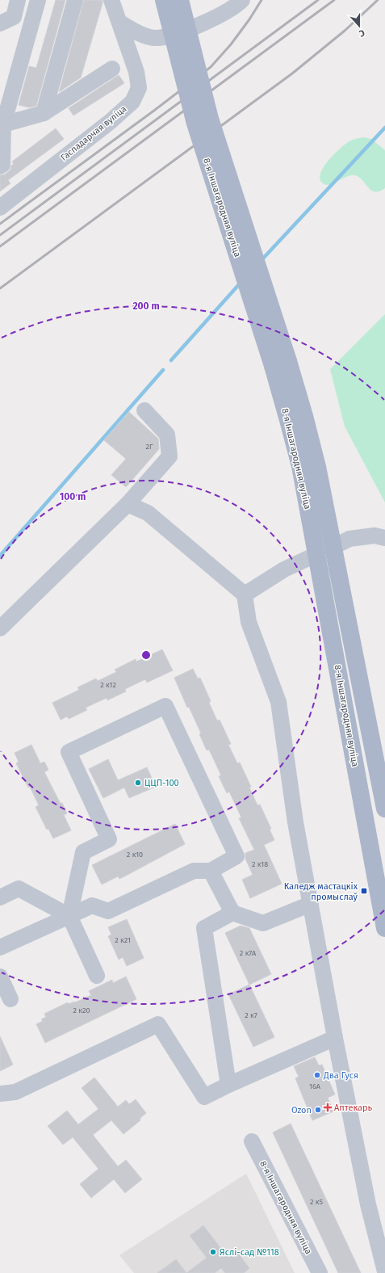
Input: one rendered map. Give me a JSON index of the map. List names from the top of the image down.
{
  "streets": {
    "main road": ["8-я Іншагародняя вуліца"],
    "street": ["Гаспадарчая вуліца"]
  },
  "places": {
    "other": [
      "ЦЦП-100",
      "Два Гуся",
      "Ozon",
      "Яслі-сад №118"
    ],
    "transit": ["Каледж мастацкіх промыслаў"],
    "health": ["Аптекарь"]
  },
  "house_numbers": [
    "2Г",
    "2 к12",
    "2 к10",
    "2 к18",
    "2 к21",
    "2 к7А",
    "2 к20",
    "2 к7",
    "16А",
    "2 к5"
  ],
  "north": "bottom",
  "rings": ["200 m", "100 m"]
}
